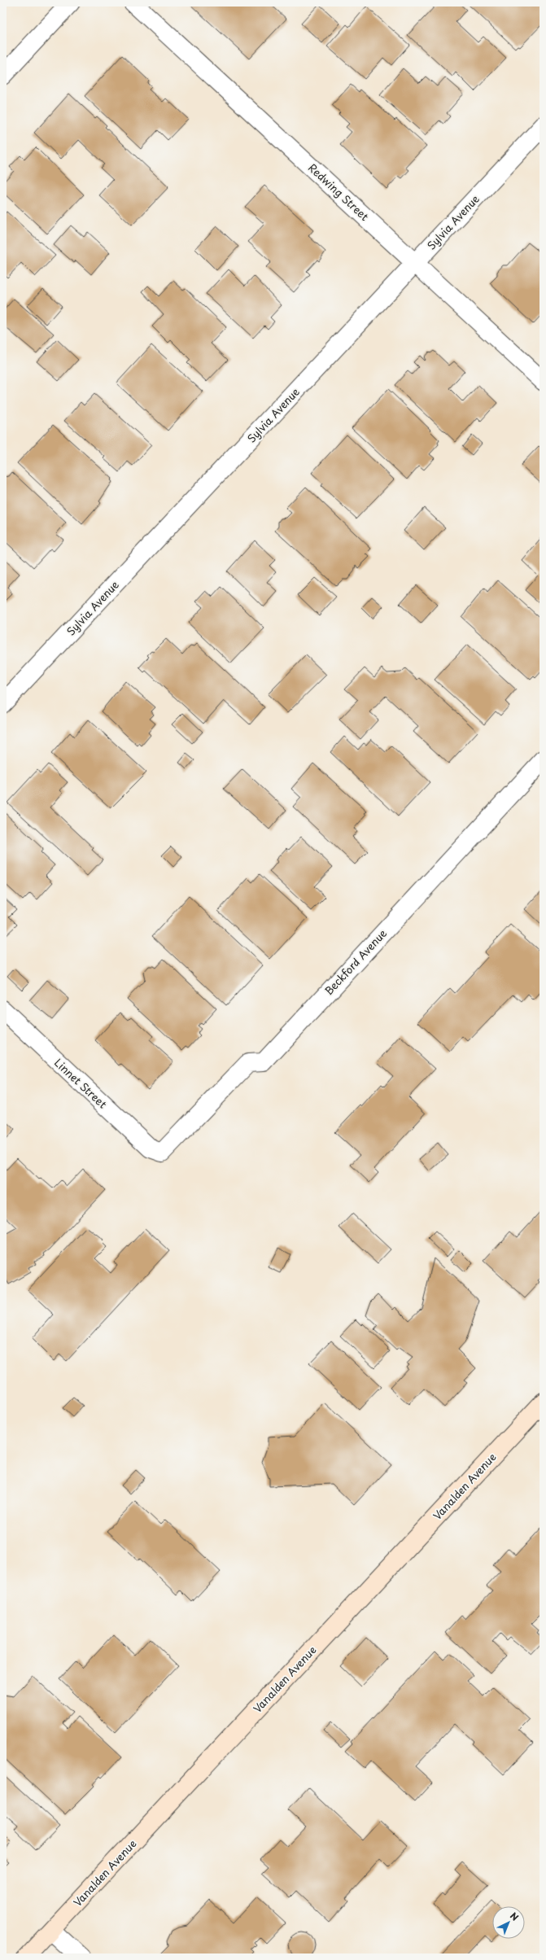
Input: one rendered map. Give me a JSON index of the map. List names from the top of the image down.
{
  "streets": {
    "main road": ["Vanalden Avenue"],
    "street": [
      "Redwing Street",
      "Sylvia Avenue",
      "Beckford Avenue",
      "Linnet Street"
    ]
  },
  "crossings": [
    ["Redwing Street", "Sylvia Avenue"],
    ["Beckford Avenue", "Linnet Street"]
  ],
  "north": "top right"
}
